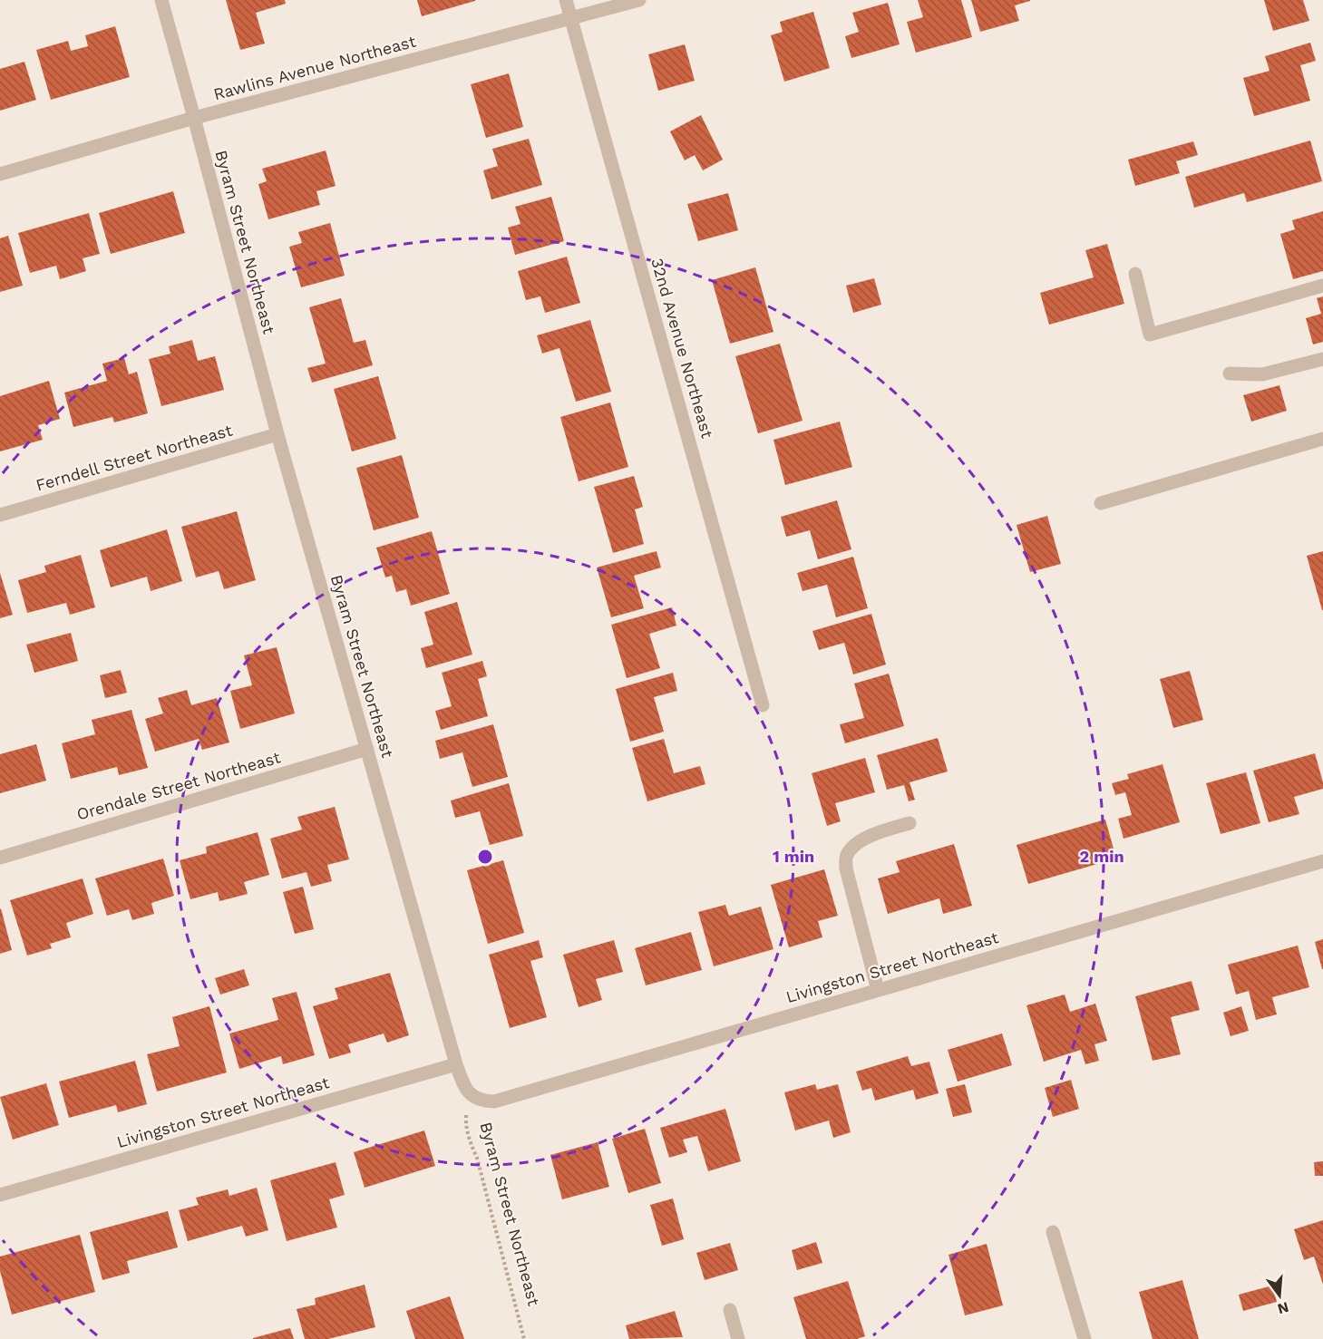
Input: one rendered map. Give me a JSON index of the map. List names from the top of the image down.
{
  "streets": {
    "street": [
      "Rawlins Avenue Northeast",
      "Byram Street Northeast",
      "32nd Avenue Northeast",
      "Ferndell Street Northeast",
      "Orendale Street Northeast",
      "Livingston Street Northeast"
    ]
  },
  "crossings": [
    ["Rawlins Avenue Northeast", "Byram Street Northeast"],
    ["Rawlins Avenue Northeast", "32nd Avenue Northeast"],
    ["Byram Street Northeast", "Ferndell Street Northeast"],
    ["Byram Street Northeast", "Orendale Street Northeast"],
    ["Byram Street Northeast", "Livingston Street Northeast"]
  ],
  "north": "bottom",
  "rings": ["1 min", "2 min"]
}
